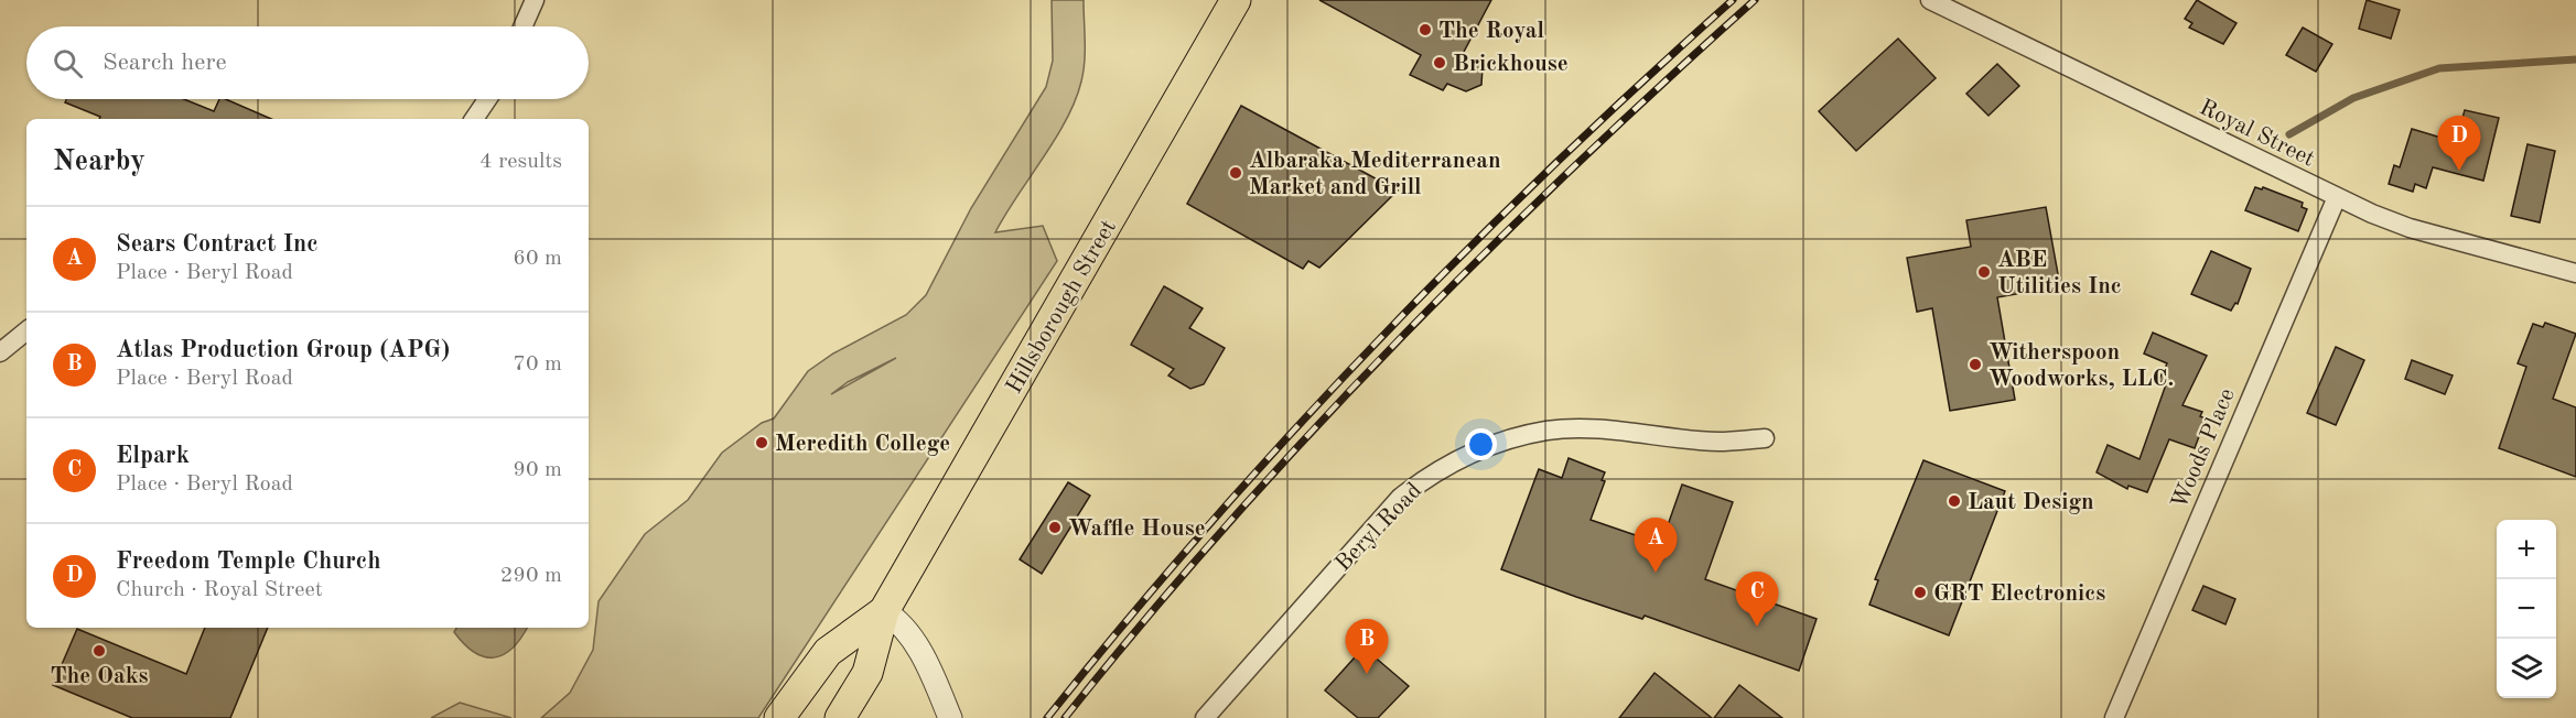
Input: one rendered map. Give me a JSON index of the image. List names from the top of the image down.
{
  "streets": {
    "main road": ["Hillsborough Street"],
    "street": ["Royal Street", "Woods Place", "Beryl Road"]
  },
  "crossings": [
    ["Royal Street", "Woods Place"]
  ],
  "places": [
    "The Royal",
    "Brickhouse",
    "Albaraka Mediterranean Market and Grill",
    "ABE Utilities Inc",
    "Witherspoon Woodworks, LLC.",
    "Meredith College",
    "Laut Design",
    "Waffle House",
    "GRT Electronics",
    "The Oaks"
  ],
  "page": {
    "search": "Search here",
    "pins": [
      "D",
      "A",
      "C",
      "B"
    ],
    "heading": ["Nearby", "4 results"],
    "list": [
      {
        "mark": "A",
        "name": "Sears Contract Inc",
        "note": "Place · Beryl Road",
        "value": "60 m"
      },
      {
        "mark": "B",
        "name": "Atlas Production Group (APG)",
        "note": "Place · Beryl Road",
        "value": "70 m"
      },
      {
        "mark": "C",
        "name": "Elpark",
        "note": "Place · Beryl Road",
        "value": "90 m"
      },
      {
        "mark": "D",
        "name": "Freedom Temple Church",
        "note": "Church · Royal Street",
        "value": "290 m"
      }
    ],
    "map_buttons": ["+", "−"]
  }
}
